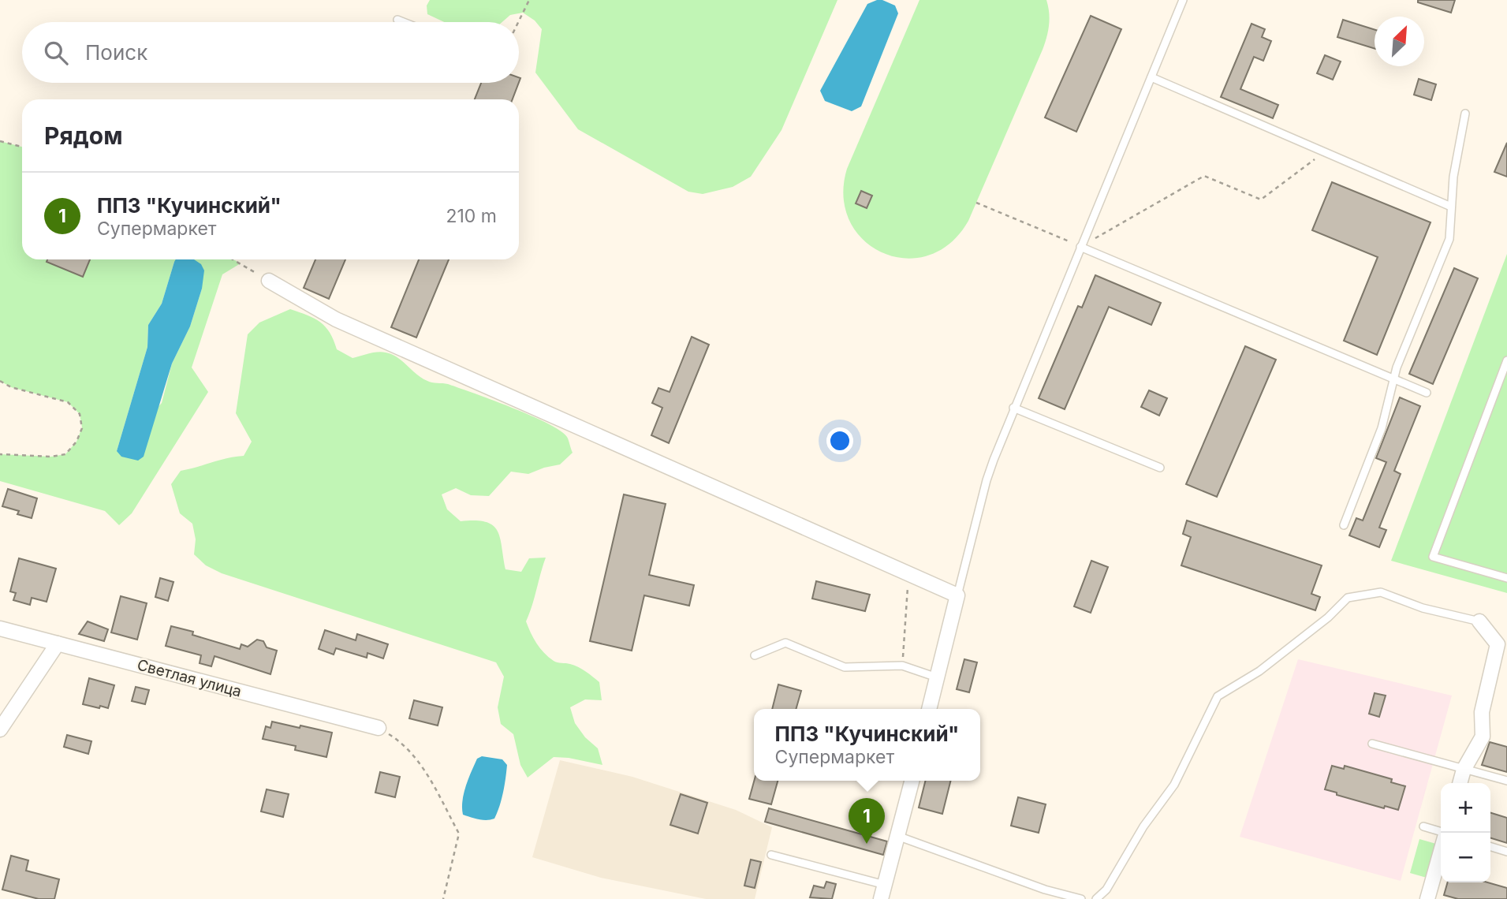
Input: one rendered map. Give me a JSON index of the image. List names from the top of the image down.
{
  "streets": {
    "street": ["Светлая улица"]
  },
  "north": "top right",
  "page": {
    "search": "Поиск",
    "heading": "Рядом",
    "list": [
      {
        "mark": "1",
        "name": "ППЗ \"Кучинский\"",
        "note": "Супермаркет",
        "value": "210 m"
      }
    ],
    "popup": ["ППЗ \"Кучинский\"", "Супермаркет"],
    "map_buttons": ["+", "−"],
    "pins": "1"
  }
}
